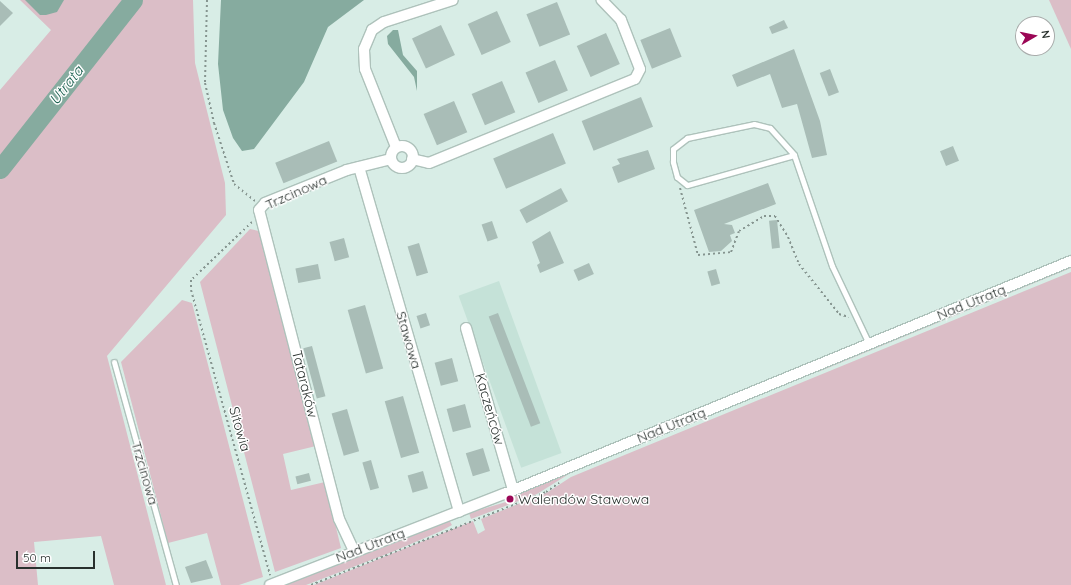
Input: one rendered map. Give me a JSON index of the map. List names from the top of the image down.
{
  "streets": {
    "street": [
      "Trzcinowa",
      "Nad Utratą",
      "Stawowa",
      "Tataraków",
      "Kaczeńców"
    ],
    "path": ["Sitowia"]
  },
  "crossings": [
    ["Trzcinowa", "Stawowa"],
    ["Trzcinowa", "Tataraków"],
    ["Trzcinowa", "Sitowia"],
    ["Nad Utratą", "Stawowa"],
    ["Nad Utratą", "Tataraków"],
    ["Nad Utratą", "Kaczeńców"],
    ["Nad Utratą", "Sitowia"]
  ],
  "water": ["Utrata"],
  "places": ["Walendów Stawowa"],
  "scale_bar": "50 m",
  "north": "right"
}
